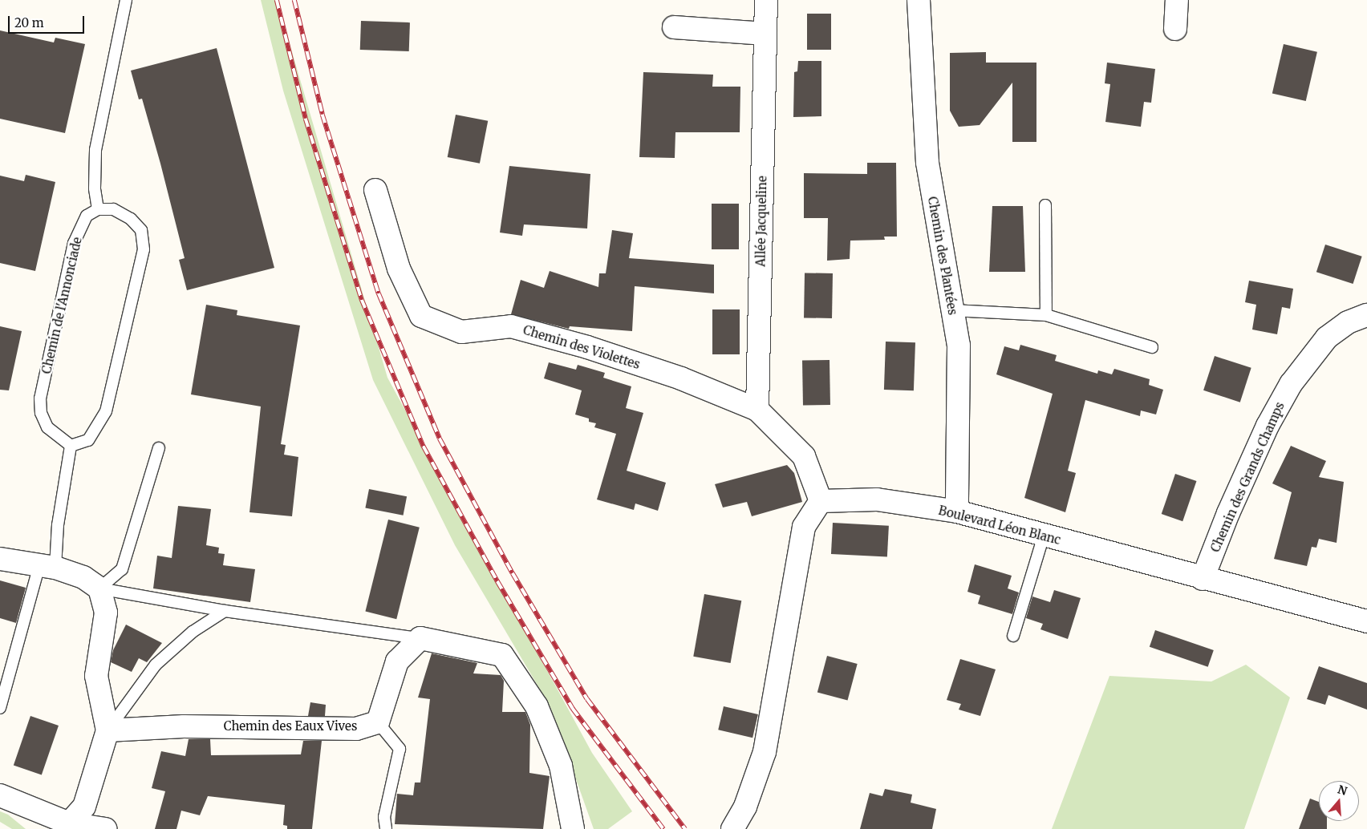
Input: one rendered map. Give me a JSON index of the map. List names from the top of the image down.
{
  "streets": {
    "street": [
      "Allée Jacqueline",
      "Chemin des Plantées",
      "Chemin des Violettes",
      "Chemin des Grands Champs",
      "Boulevard Léon Blanc",
      "Chemin des Eaux Vives"
    ],
    "lane": ["Chemin de l'Annonciade"]
  },
  "crossings": [
    ["Allée Jacqueline", "Chemin des Violettes"],
    ["Chemin des Plantées", "Boulevard Léon Blanc"],
    ["Chemin des Violettes", "Boulevard Léon Blanc"],
    ["Chemin des Grands Champs", "Boulevard Léon Blanc"]
  ],
  "scale_bar": "20 m",
  "north": "top"
}
